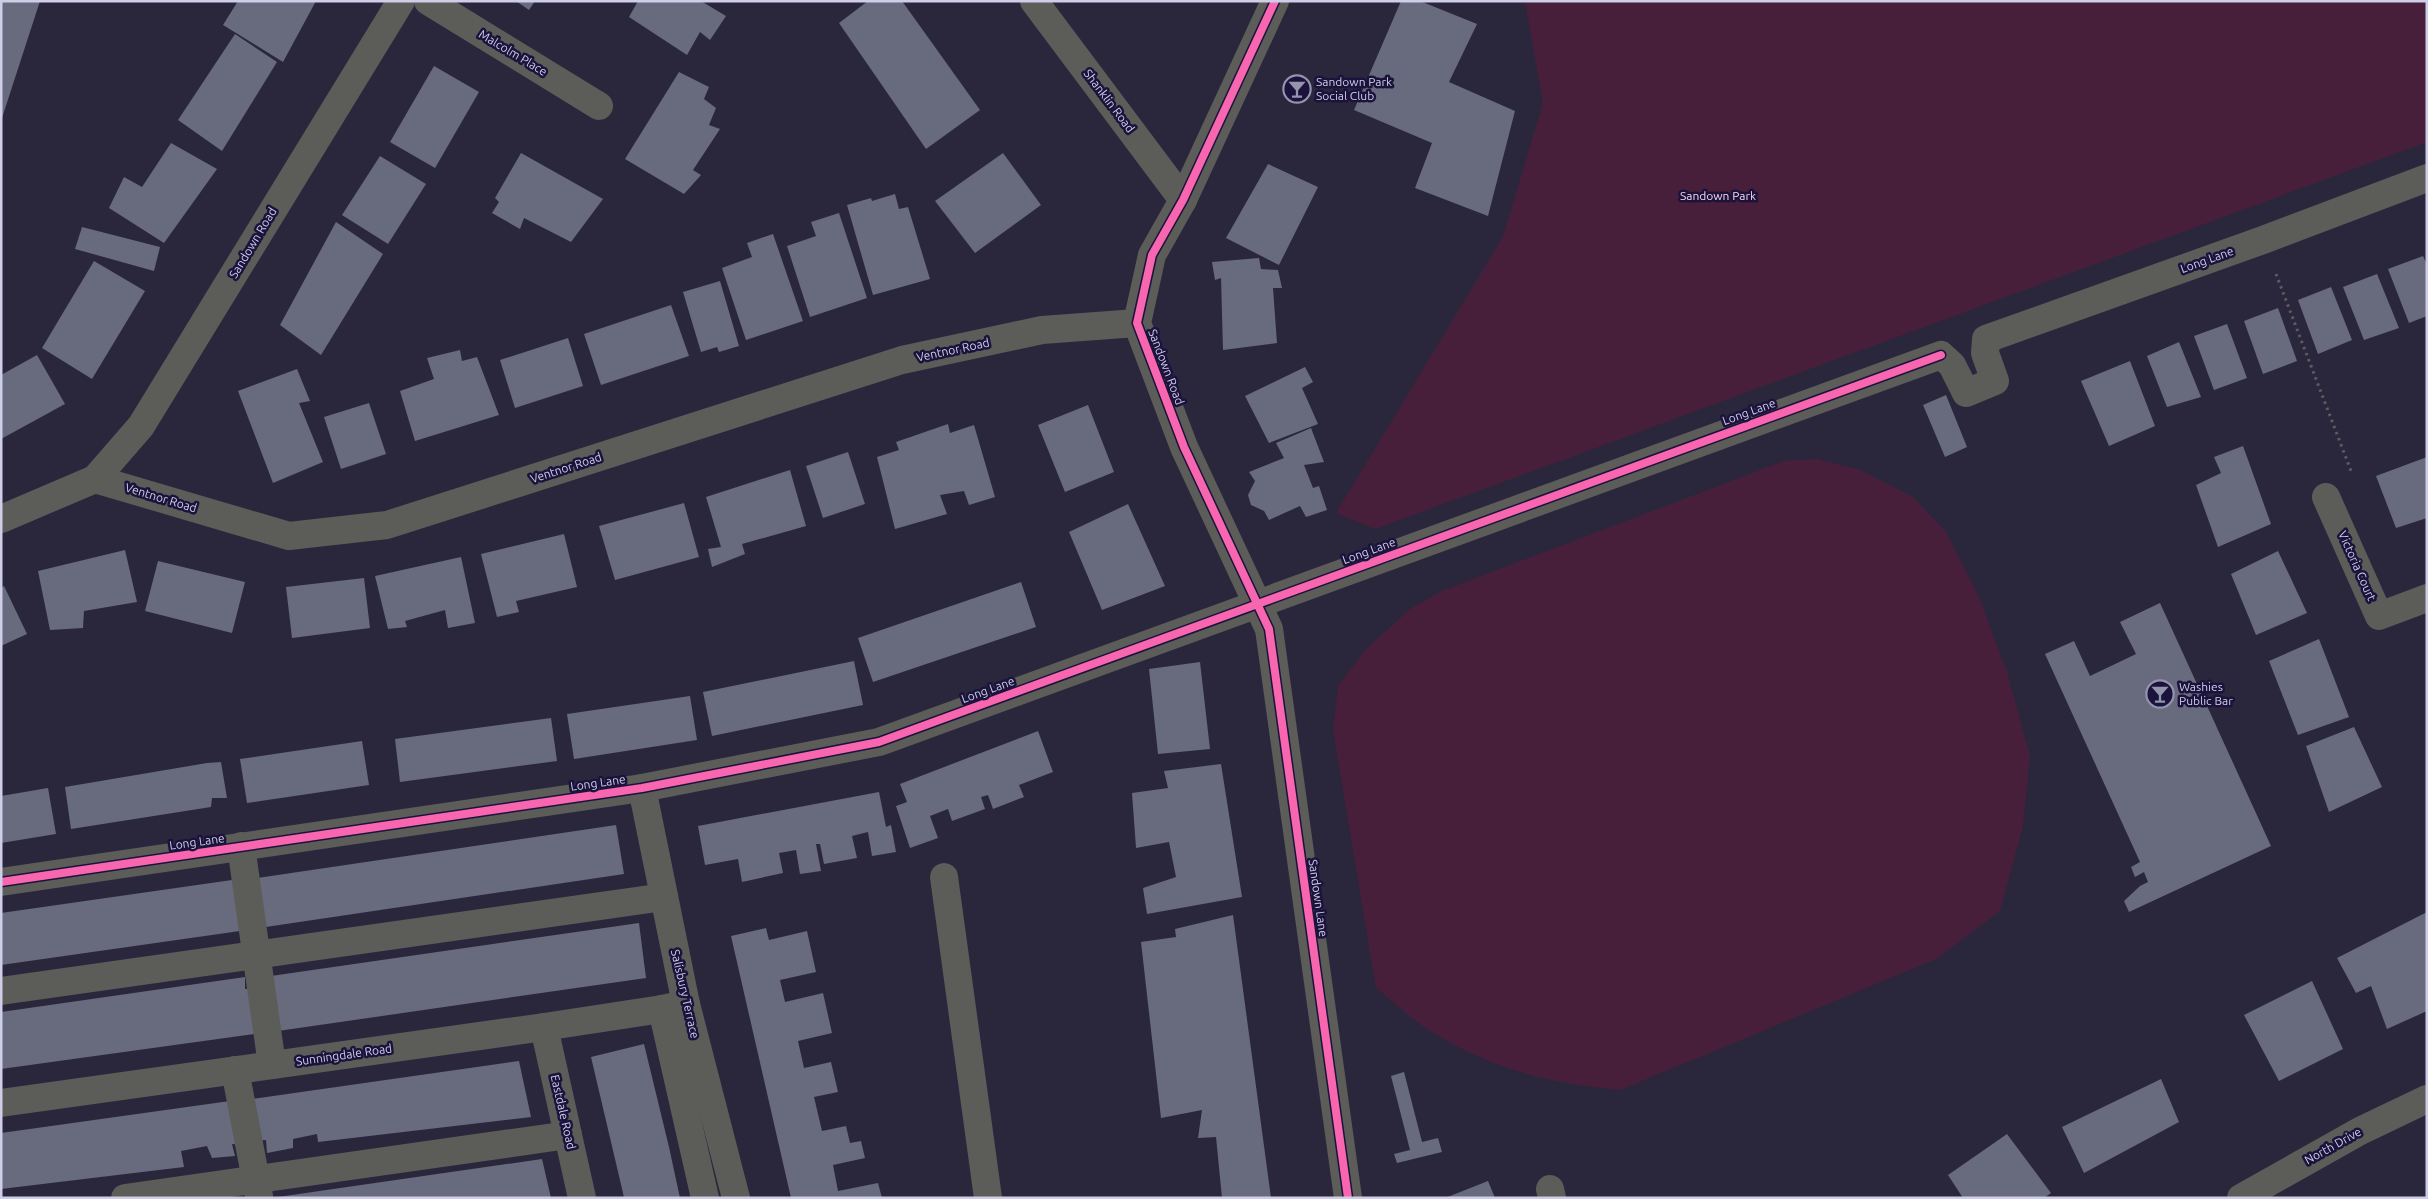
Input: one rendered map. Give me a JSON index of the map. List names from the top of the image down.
{
  "streets": {
    "street": [
      "Malcolm Place",
      "Shanklin Road",
      "Sandown Road",
      "Long Lane",
      "Ventnor Road",
      "Victoria Court",
      "Sandown Lane",
      "Salisbury Terrace",
      "Sunningdale Road",
      "Eastdale Road",
      "North Drive"
    ]
  },
  "crossings": [
    ["Shanklin Road", "Sandown Road"],
    ["Sandown Road", "Long Lane"],
    ["Sandown Road", "Ventnor Road"],
    ["Sandown Road", "Sandown Lane"],
    ["Long Lane", "Sandown Lane"],
    ["Long Lane", "Salisbury Terrace"],
    ["Salisbury Terrace", "Sunningdale Road"],
    ["Sunningdale Road", "Eastdale Road"]
  ],
  "parks": ["Sandown Park"],
  "places": {
    "bar": ["Sandown Park Social Club", "Washies Public Bar"]
  }
}
